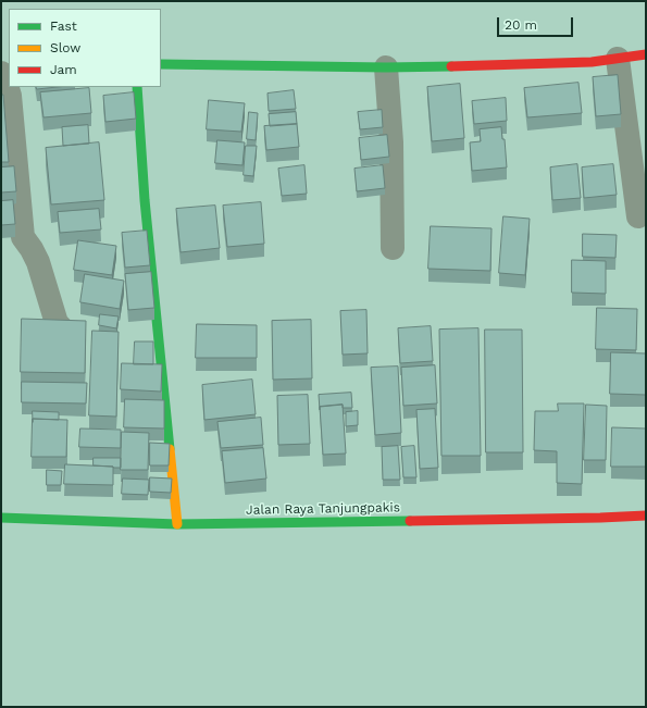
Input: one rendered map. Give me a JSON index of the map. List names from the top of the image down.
{
  "streets": {
    "street": ["Jalan Raya Tanjungpakis"]
  },
  "legend": ["Fast", "Slow", "Jam"],
  "scale_bar": "20 m"
}
